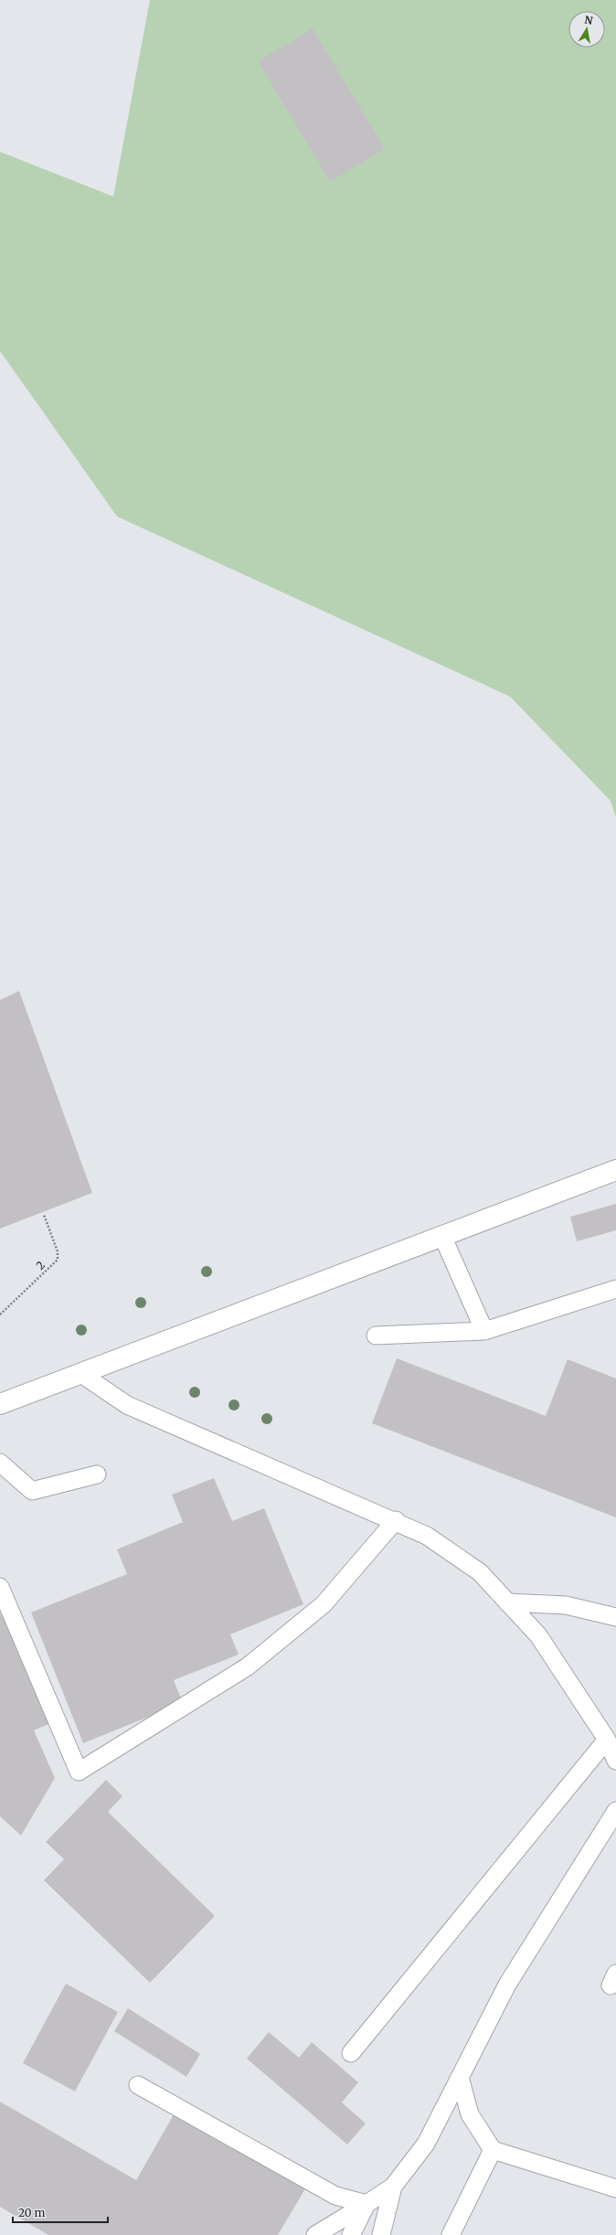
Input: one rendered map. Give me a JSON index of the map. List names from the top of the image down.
{
  "streets": {
    "path": ["2"]
  },
  "scale_bar": "20 m",
  "north": "top"
}
